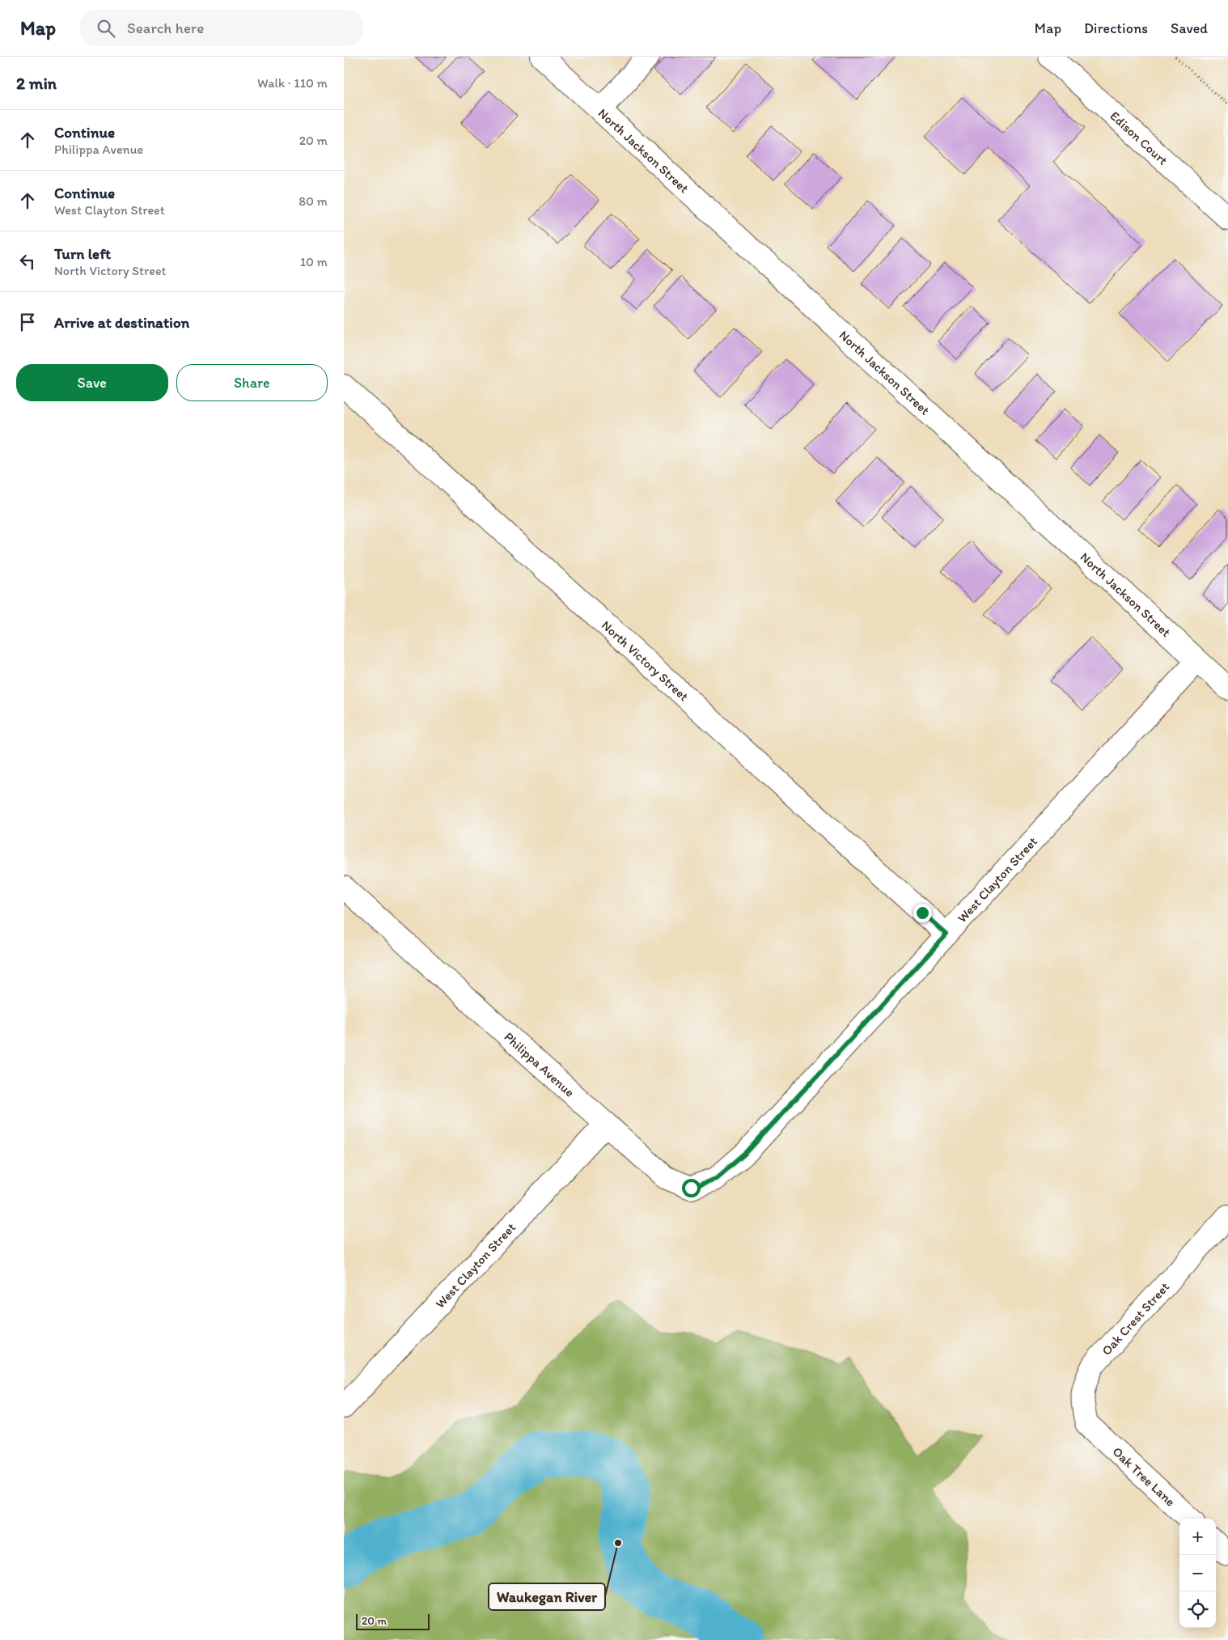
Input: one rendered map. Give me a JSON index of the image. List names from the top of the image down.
{
  "streets": {
    "street": [
      "Edison Court",
      "North Jackson Street",
      "North Victory Street",
      "West Clayton Street",
      "Philippa Avenue",
      "Oak Crest Street",
      "Oak Tree Lane"
    ]
  },
  "crossings": [
    ["North Jackson Street", "West Clayton Street"],
    ["North Victory Street", "West Clayton Street"],
    ["West Clayton Street", "Philippa Avenue"],
    ["Oak Crest Street", "Oak Tree Lane"]
  ],
  "places": ["Waukegan River"],
  "scale_bar": "20 m",
  "page": {
    "header": "Map",
    "search": "Search here",
    "nav": ["Map", "Directions", "Saved"],
    "heading": ["2 min", "Walk · 110 m"],
    "list": [
      ["Continue", "Philippa Avenue", "20 m"],
      ["Continue", "West Clayton Street", "80 m"],
      ["Turn left", "North Victory Street", "10 m"],
      "Arrive at destination"
    ],
    "buttons": ["Save", "Share"],
    "map_buttons": ["+", "−"],
    "scale": "20 m"
  }
}
